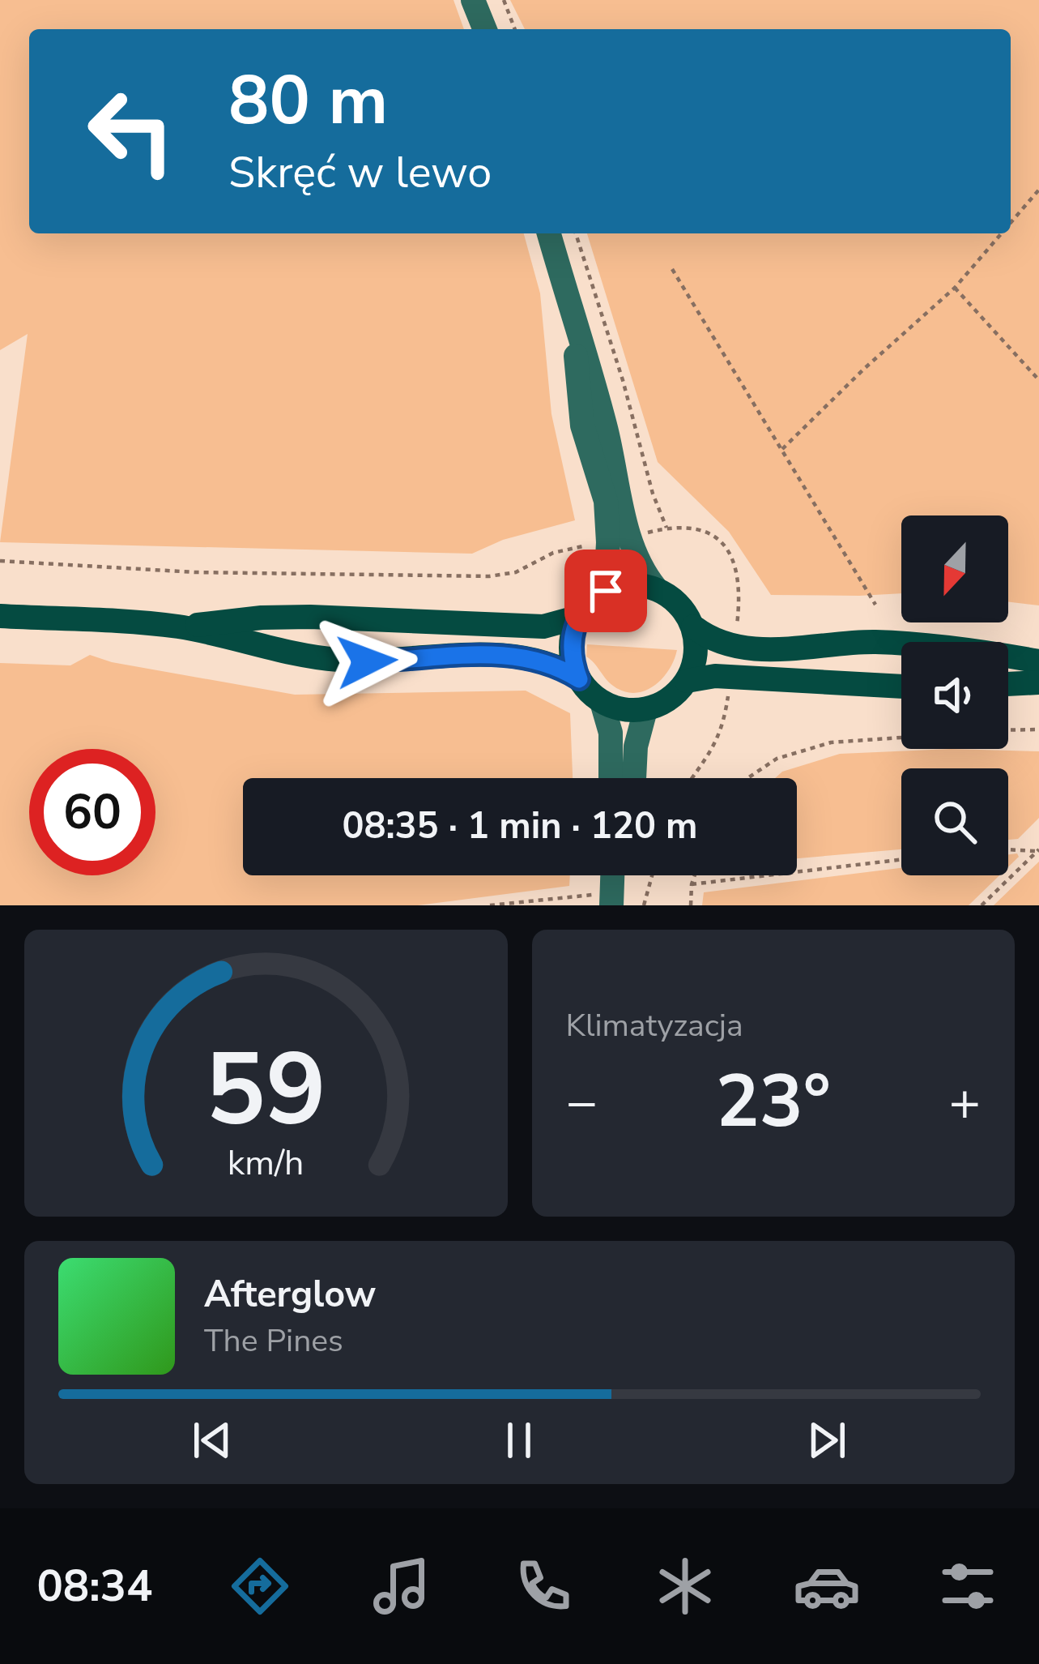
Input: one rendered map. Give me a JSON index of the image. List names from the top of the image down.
{
  "north": "bottom",
  "page": {
    "turn": ["80 m", "Skręć w lewo"],
    "limit": "60",
    "trip": "08:35 · 1 min · 120 m",
    "tile": "Klimatyzacja",
    "heat": ["−", "23°", "+"],
    "song": ["Afterglow", "The Pines"],
    "tabs": "08:34",
    "gauge": ["59", "km/h"]
  }
}
